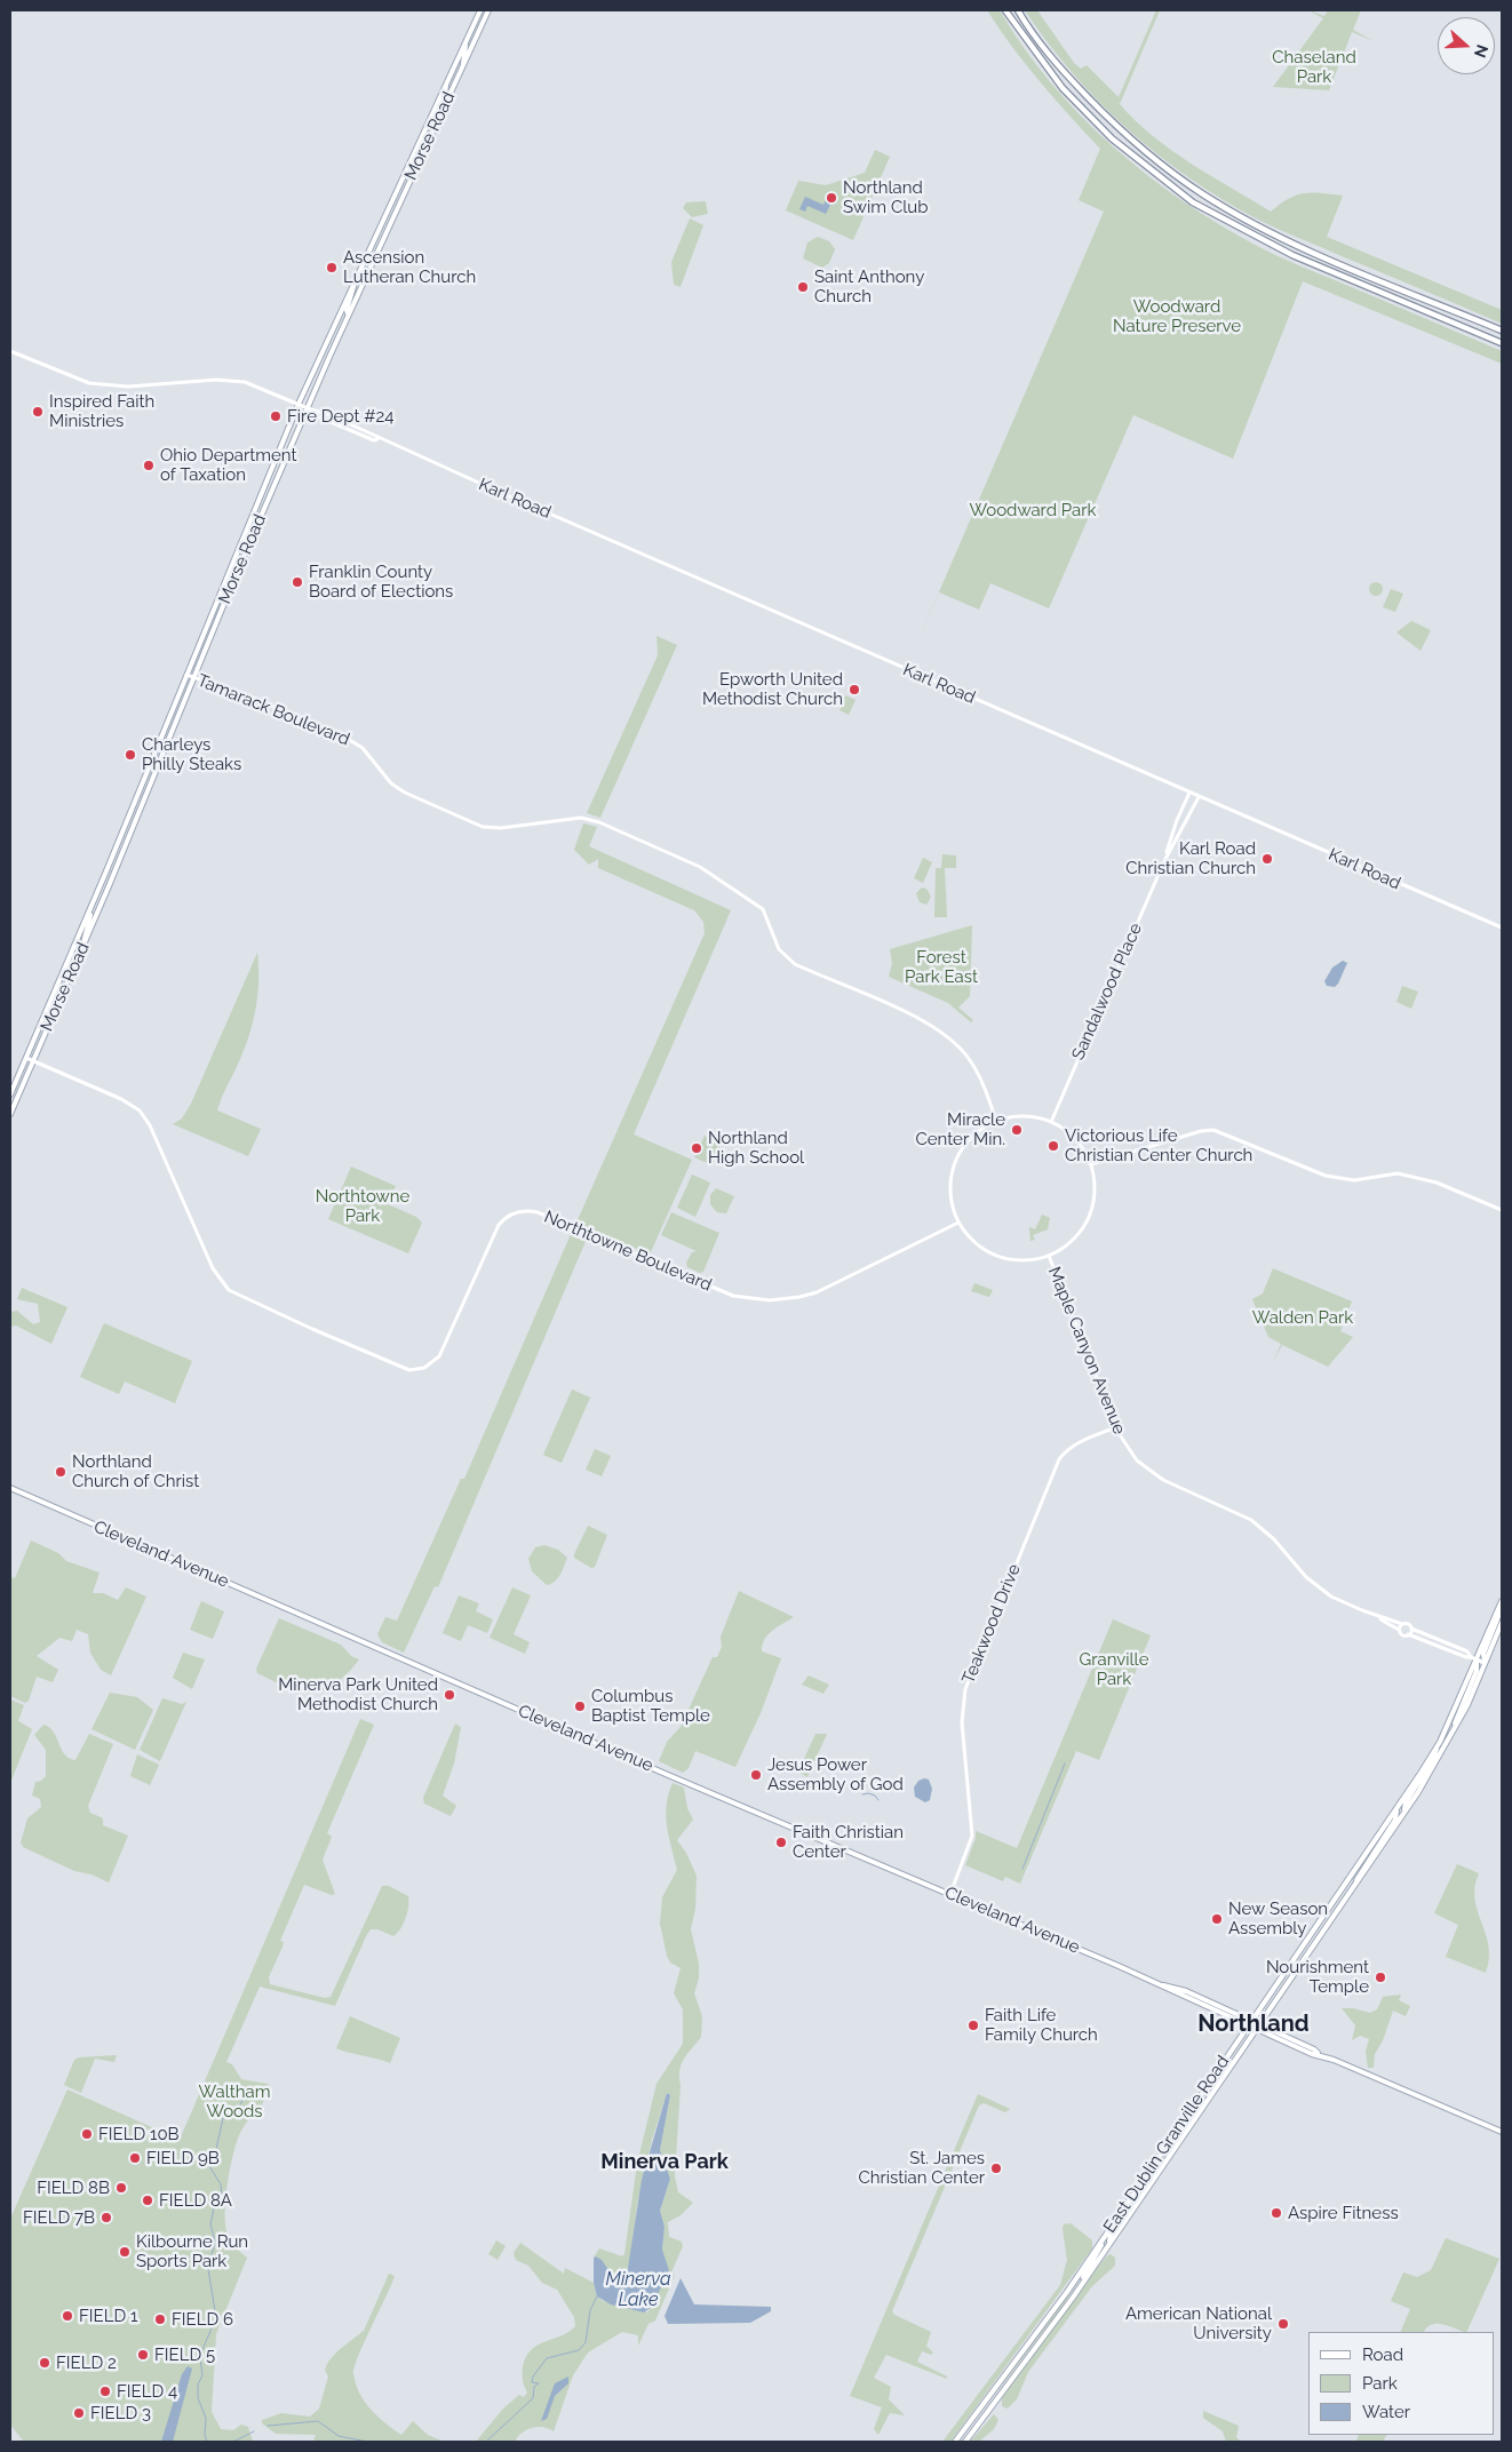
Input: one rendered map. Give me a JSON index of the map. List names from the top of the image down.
{
  "streets": {
    "main road": ["Morse Road", "Cleveland Avenue", "East Dublin Granville Road"],
    "street": [
      "Karl Road",
      "Tamarack Boulevard",
      "Sandalwood Place",
      "Northtowne Boulevard",
      "Maple Canyon Avenue",
      "Teakwood Drive"
    ]
  },
  "crossings": [
    ["Morse Road", "Karl Road"],
    ["Morse Road", "Tamarack Boulevard"],
    ["Morse Road", "Northtowne Boulevard"],
    ["Karl Road", "Sandalwood Place"],
    ["Tamarack Boulevard", "Sandalwood Place"],
    ["Tamarack Boulevard", "Northtowne Boulevard"],
    ["Tamarack Boulevard", "Maple Canyon Avenue"],
    ["Sandalwood Place", "Northtowne Boulevard"],
    ["Sandalwood Place", "Maple Canyon Avenue"],
    ["Northtowne Boulevard", "Maple Canyon Avenue"],
    ["Maple Canyon Avenue", "Teakwood Drive"],
    ["Cleveland Avenue", "Teakwood Drive"],
    ["Cleveland Avenue", "East Dublin Granville Road"]
  ],
  "districts": ["Northland", "Minerva Park"],
  "water": ["Minerva Lake"],
  "parks": [
    "Chaseland Park",
    "Woodward Nature Preserve",
    "Woodward Park",
    "Forest Park East",
    "Northtowne Park",
    "Walden Park",
    "Granville Park",
    "Waltham Woods"
  ],
  "places": [
    "Northland Swim Club",
    "Ascension Lutheran Church",
    "Saint Anthony Church",
    "Inspired Faith Ministries",
    "Fire Dept #24",
    "Ohio Department of Taxation",
    "Franklin County Board of Elections",
    "Epworth United Methodist Church",
    "Charleys Philly Steaks",
    "Karl Road Christian Church",
    "Miracle Center Min.",
    "Victorious Life Christian Center Church",
    "Northland High School",
    "Northland Church of Christ",
    "Minerva Park United Methodist Church",
    "Columbus Baptist Temple",
    "Jesus Power Assembly of God",
    "Faith Christian Center",
    "New Season Assembly",
    "Nourishment Temple",
    "Faith Life Family Church",
    "FIELD 10B",
    "FIELD 9B",
    "St. James Christian Center",
    "FIELD 8B",
    "FIELD 8A",
    "Aspire Fitness",
    "FIELD 7B",
    "Kilbourne Run Sports Park",
    "FIELD 1",
    "FIELD 6",
    "American National University",
    "FIELD 5",
    "FIELD 2",
    "FIELD 4",
    "FIELD 3"
  ],
  "legend": ["Road", "Park", "Water"],
  "north": "right"
}
